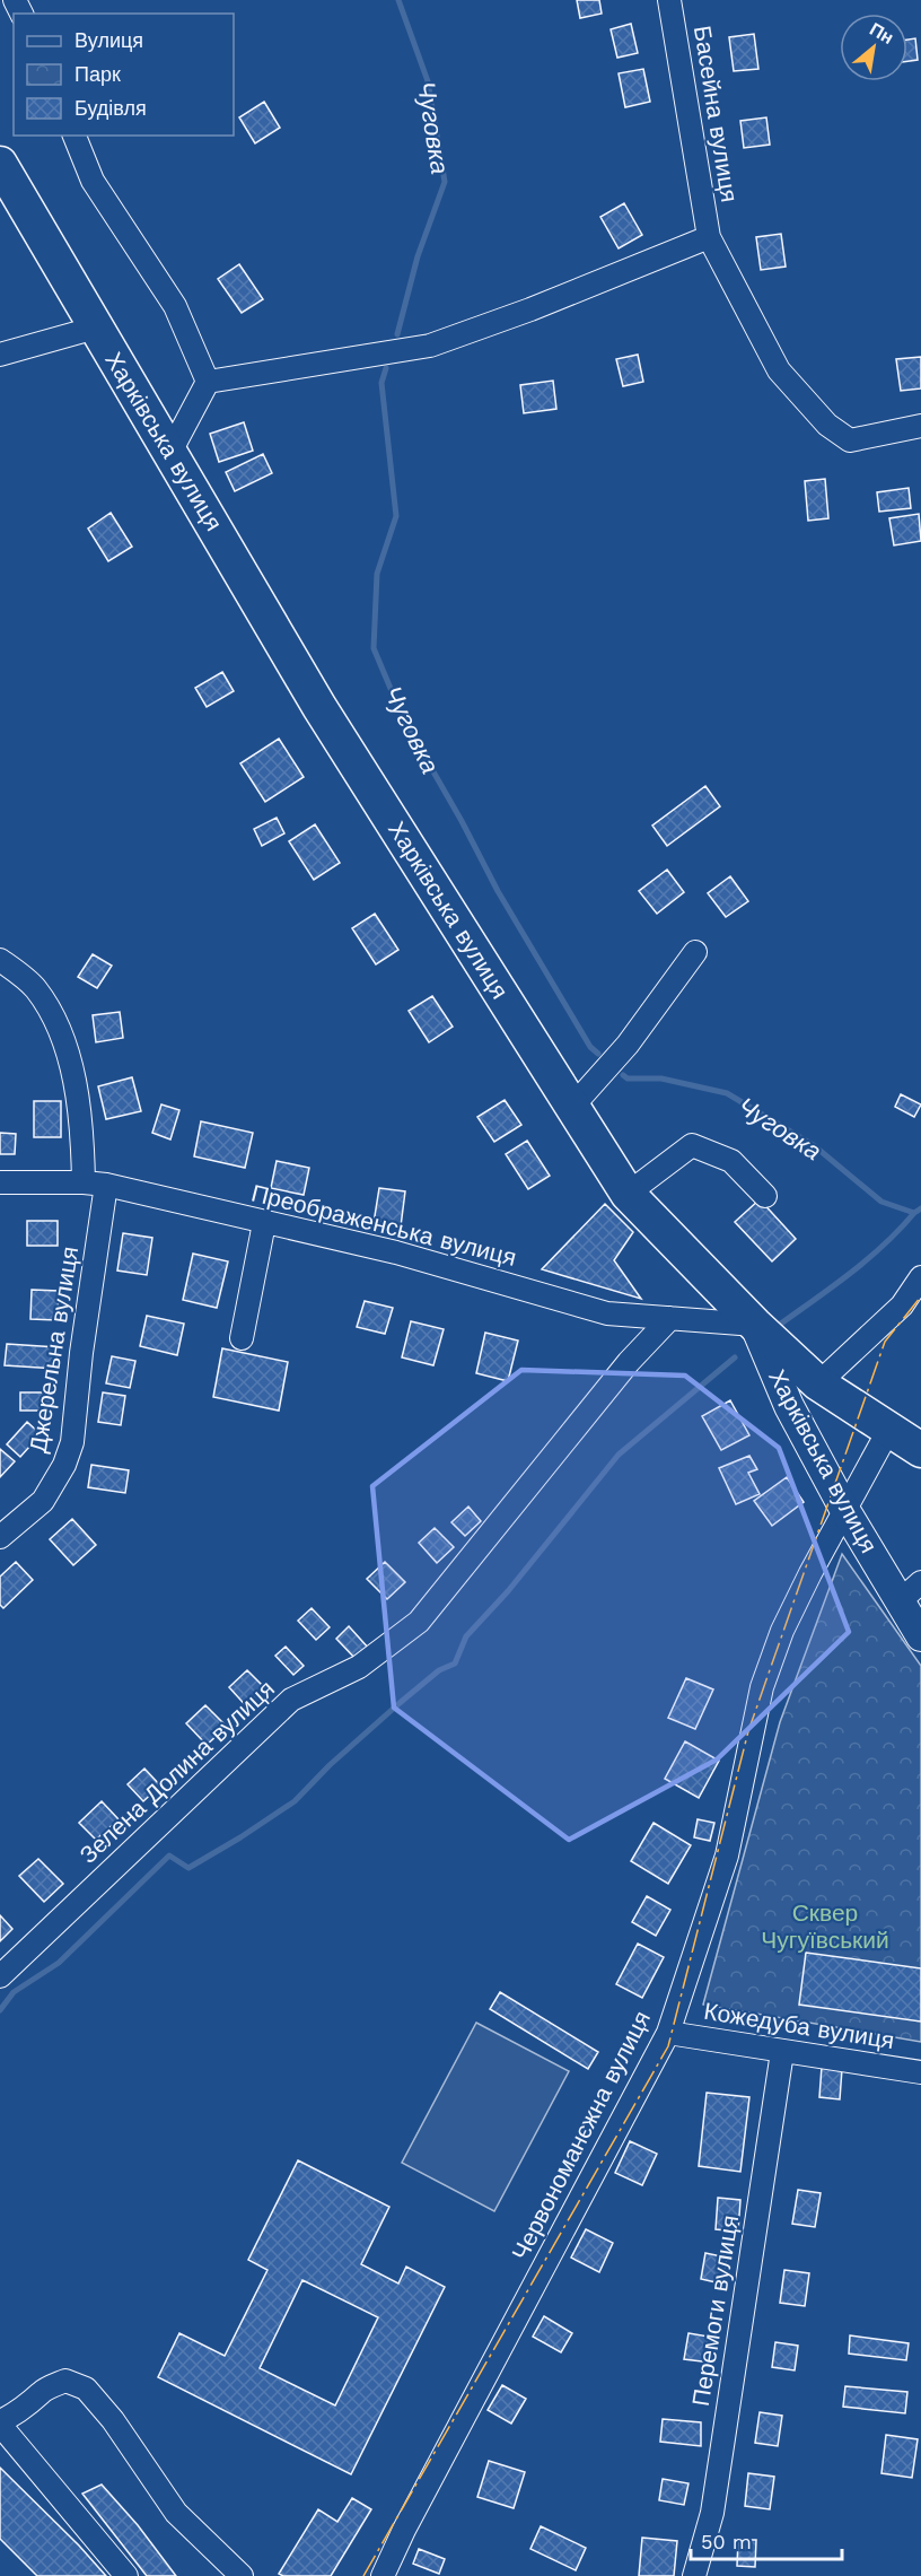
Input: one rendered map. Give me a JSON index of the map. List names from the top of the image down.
{
  "streets": {
    "highway": ["Харківська вулиця"],
    "street": [
      "Басейна вулиця",
      "Преображенська вулиця",
      "Джерельна вулиця",
      "Зелена Долина вулиця",
      "Кожедуба вулиця",
      "Червономанєжна вулиця",
      "Перемоги вулиця"
    ]
  },
  "crossings": [
    ["Харківська вулиця", "Преображенська вулиця"],
    ["Харківська вулиця", "Червономанєжна вулиця"],
    ["Преображенська вулиця", "Джерельна вулиця"],
    ["Преображенська вулиця", "Зелена Долина вулиця"],
    ["Кожедуба вулиця", "Червономанєжна вулиця"],
    ["Кожедуба вулиця", "Перемоги вулиця"]
  ],
  "water": ["Чуговка"],
  "parks": ["Сквер Чугуївський"],
  "legend": ["Вулиця", "Парк", "Будівля"],
  "scale_bar": "50 m",
  "north": "top right"
}
